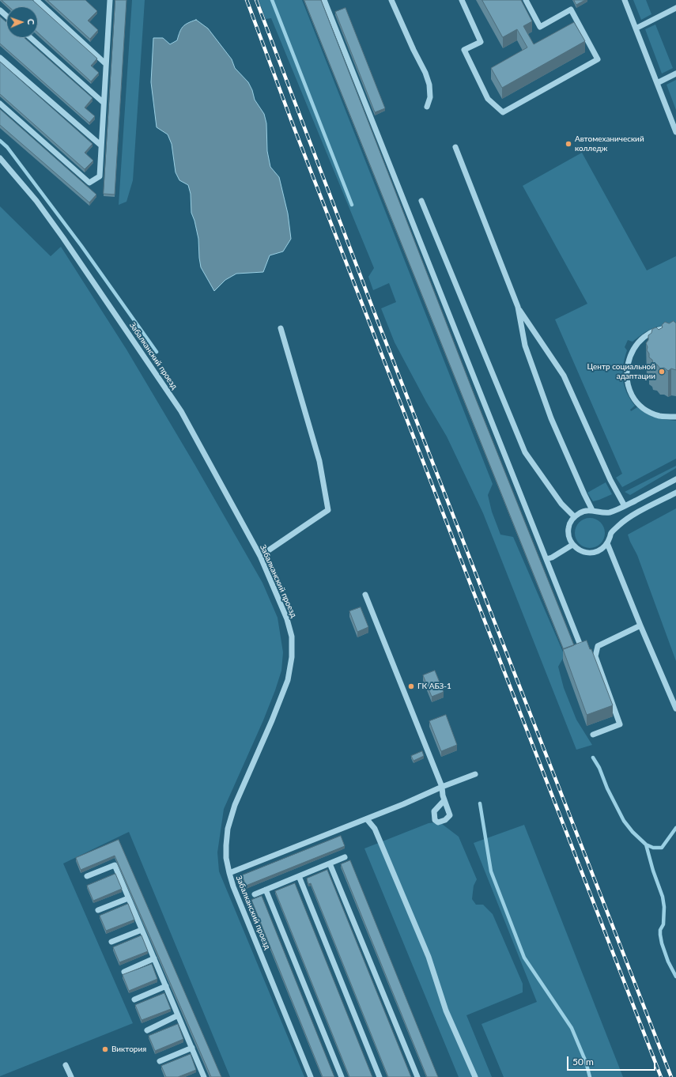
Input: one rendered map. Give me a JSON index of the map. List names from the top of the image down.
{
  "streets": {
    "street": ["Забалканский проезд"]
  },
  "places": [
    "Автомеханический колледж",
    "Центр социальной адаптации",
    "ГК АБЗ-1",
    "Виктория"
  ],
  "scale_bar": "50 m",
  "north": "right"
}
